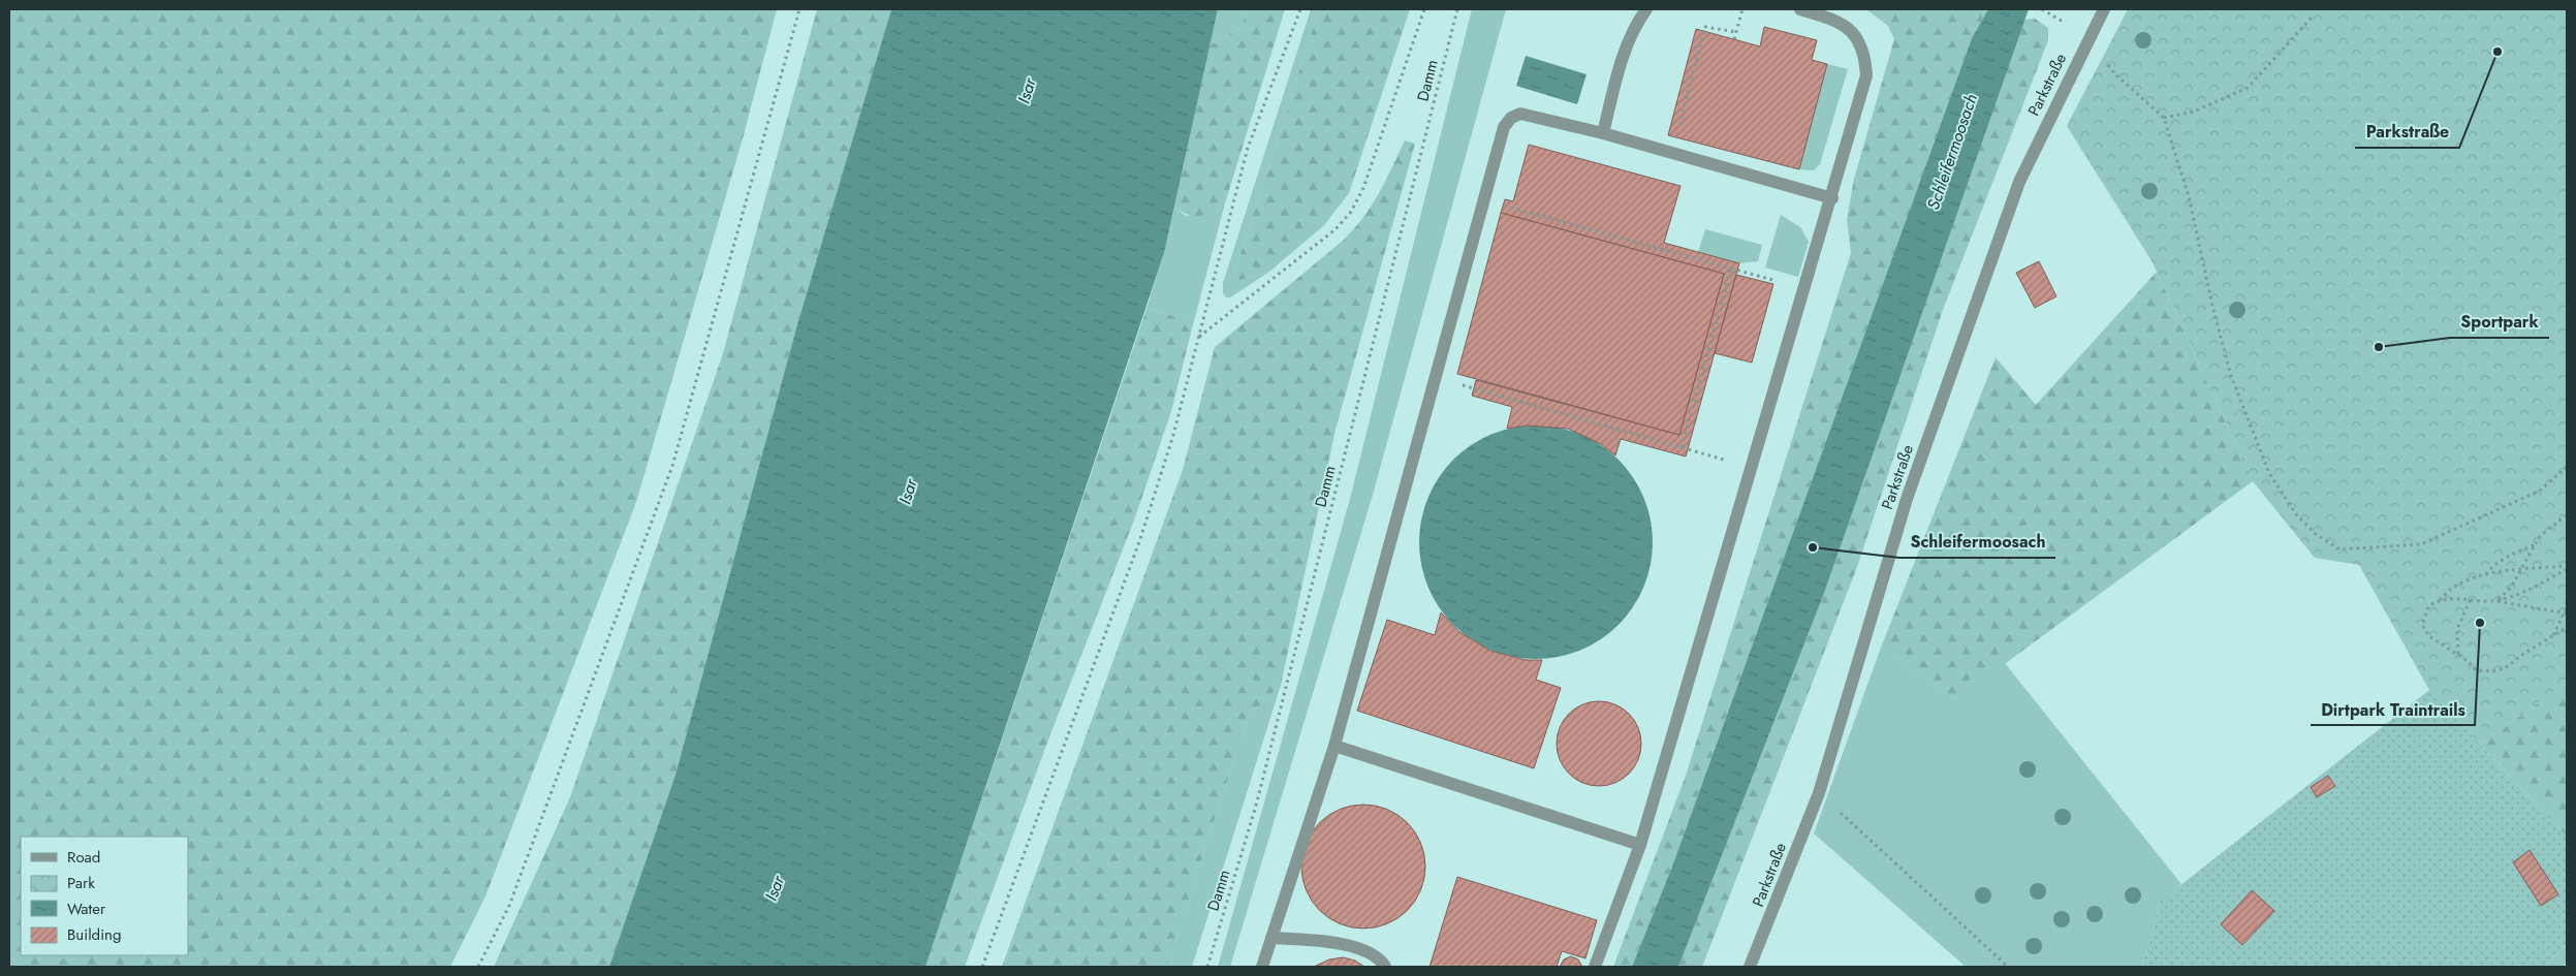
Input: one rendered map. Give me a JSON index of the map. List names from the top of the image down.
{
  "streets": {
    "street": ["Parkstraße"],
    "path": ["Damm"]
  },
  "water": ["Isar", "Schleifermoosach"],
  "places": [
    "Parkstraße",
    "Sportpark",
    "Schleifermoosach",
    "Dirtpark Traintrails"
  ],
  "legend": [
    "Road",
    "Park",
    "Water",
    "Building"
  ]
}
